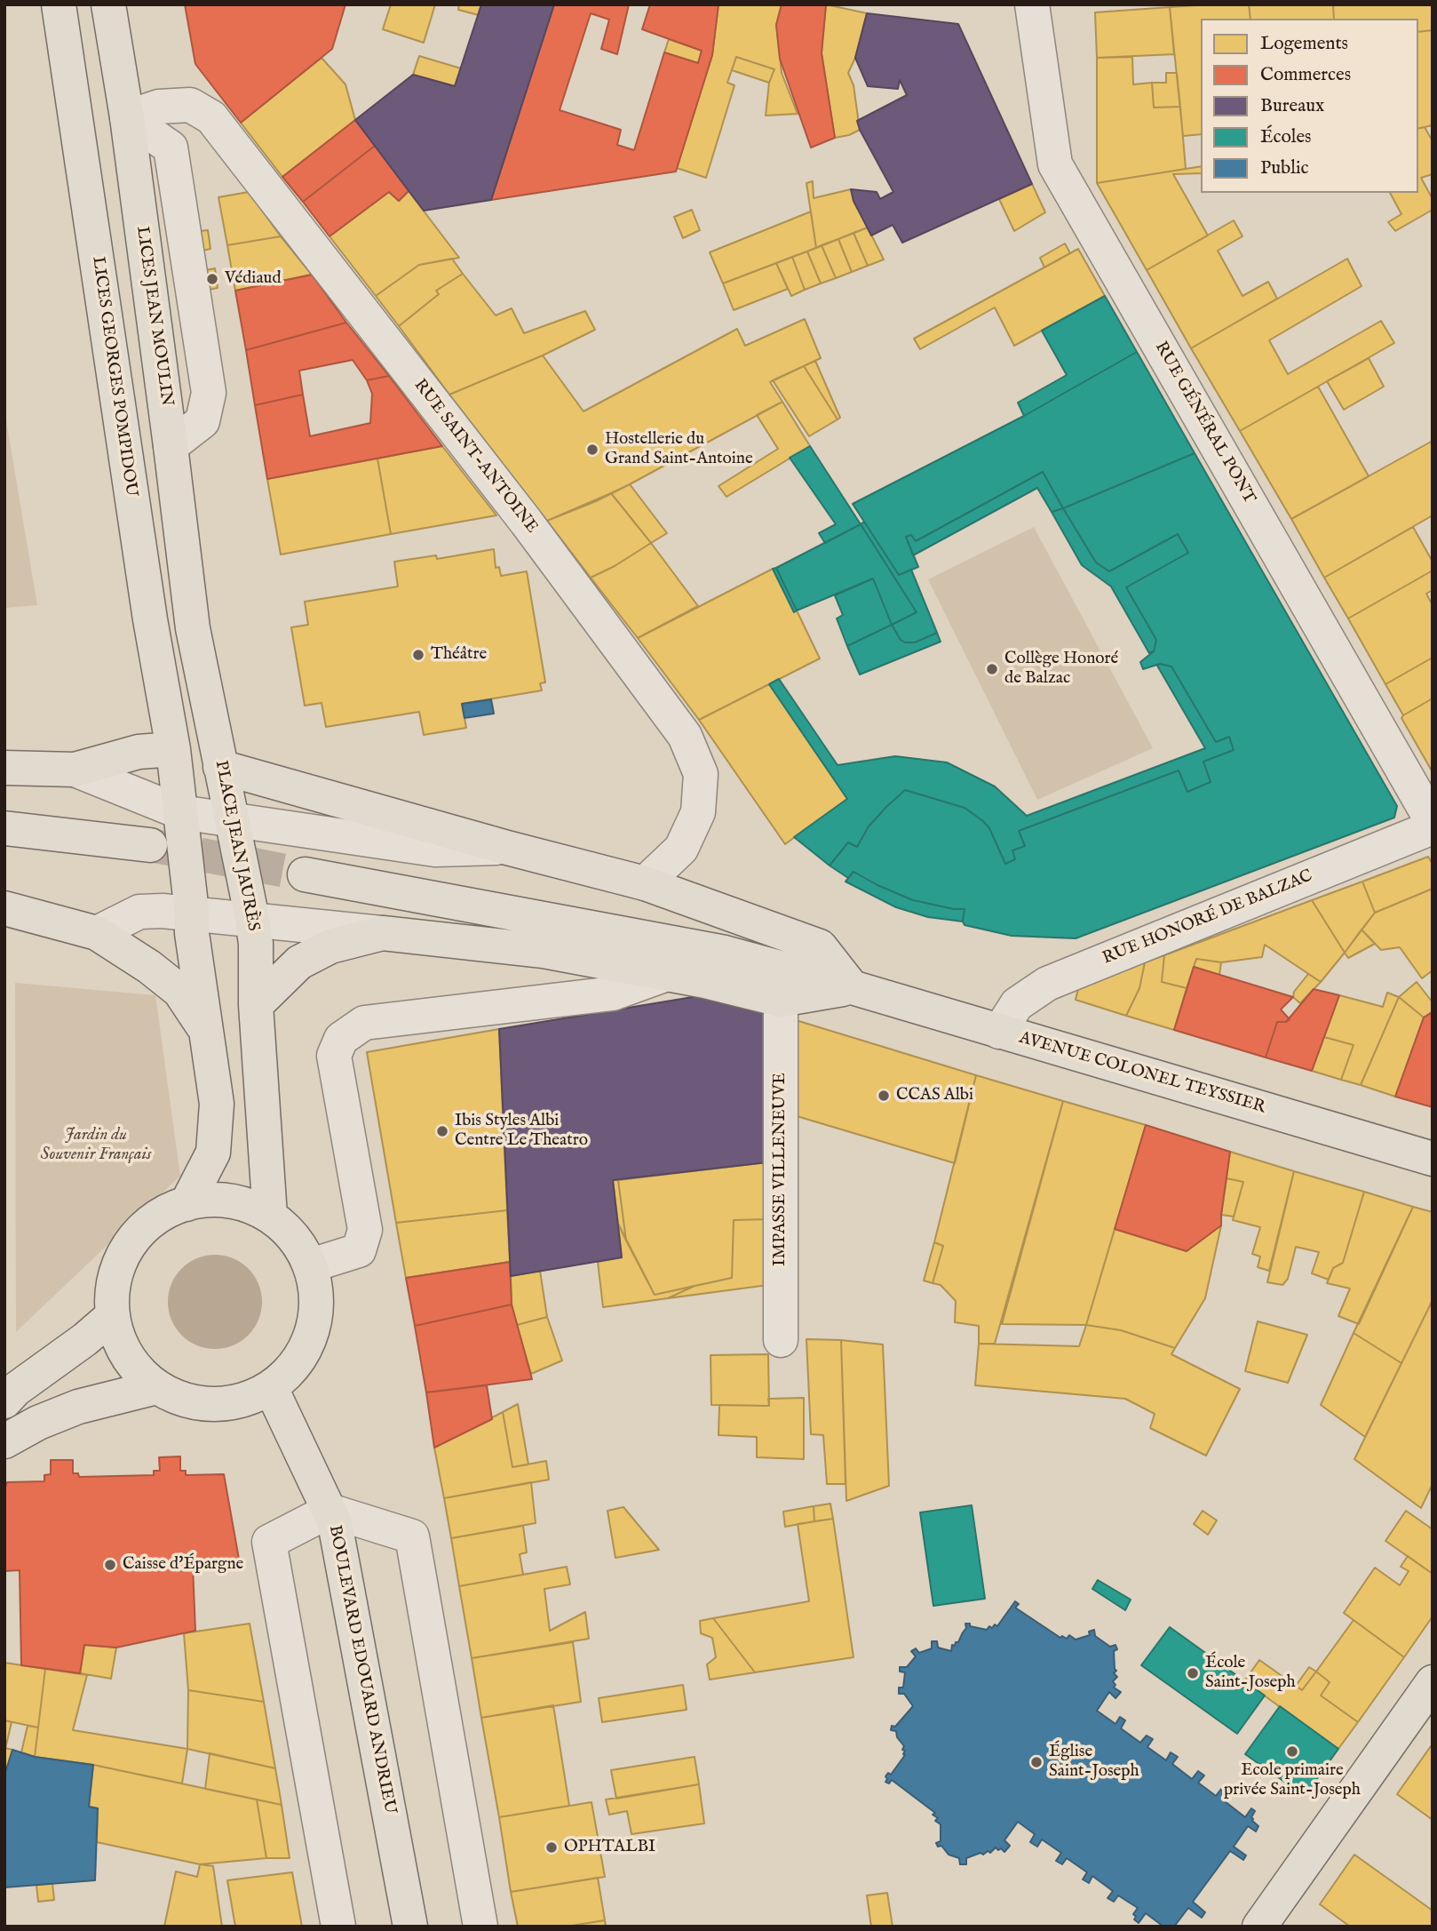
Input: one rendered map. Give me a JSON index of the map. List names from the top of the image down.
{
  "streets": {
    "main road": [
      "LICES JEAN MOULIN",
      "LICES GEORGES POMPIDOU",
      "PLACE JEAN JAURÈS",
      "AVENUE COLONEL TEYSSIER",
      "BOULEVARD EDOUARD ANDRIEU"
    ],
    "street": [
      "RUE GÉNÉRAL PONT",
      "RUE SAINT-ANTOINE",
      "RUE HONORÉ DE BALZAC",
      "IMPASSE VILLENEUVE"
    ]
  },
  "crossings": [
    ["LICES JEAN MOULIN", "RUE SAINT-ANTOINE"],
    ["LICES JEAN MOULIN", "PLACE JEAN JAURÈS"],
    ["PLACE JEAN JAURÈS", "BOULEVARD EDOUARD ANDRIEU"],
    ["RUE HONORÉ DE BALZAC", "AVENUE COLONEL TEYSSIER"]
  ],
  "parks": ["Jardin du Souvenir Français"],
  "places": [
    "Védiaud",
    "Hostellerie du Grand Saint-Antoine",
    "Théâtre",
    "Collège Honoré de Balzac",
    "CCAS Albi",
    "Ibis Styles Albi Centre Le Theatro",
    "Caisse d'Épargne",
    "École Saint-Joseph",
    "Ecole primaire privée Saint-Joseph",
    "Église Saint-Joseph",
    "OPHTALBI"
  ],
  "legend": [
    "Logements",
    "Commerces",
    "Bureaux",
    "Écoles",
    "Public"
  ]
}
